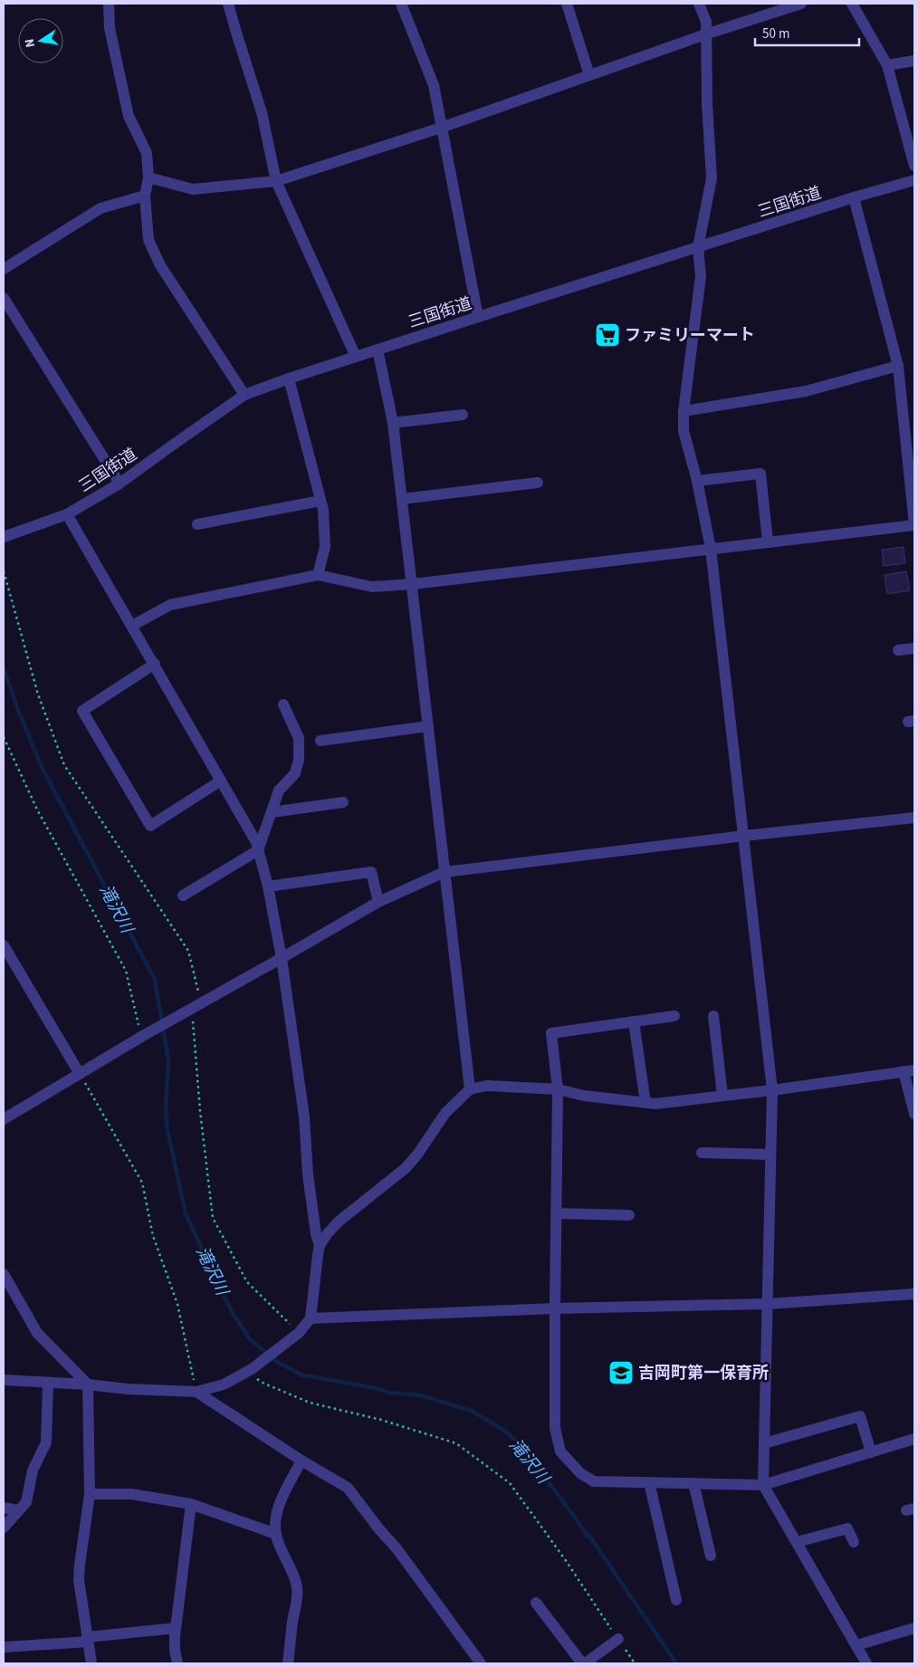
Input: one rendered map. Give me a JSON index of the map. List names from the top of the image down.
{
  "streets": {
    "street": ["三国街道"]
  },
  "water": ["滝沢川"],
  "places": {
    "supermarket": ["ファミリーマート"],
    "school or university": ["吉岡町第一保育所"]
  },
  "scale_bar": "50 m",
  "north": "left"
}
